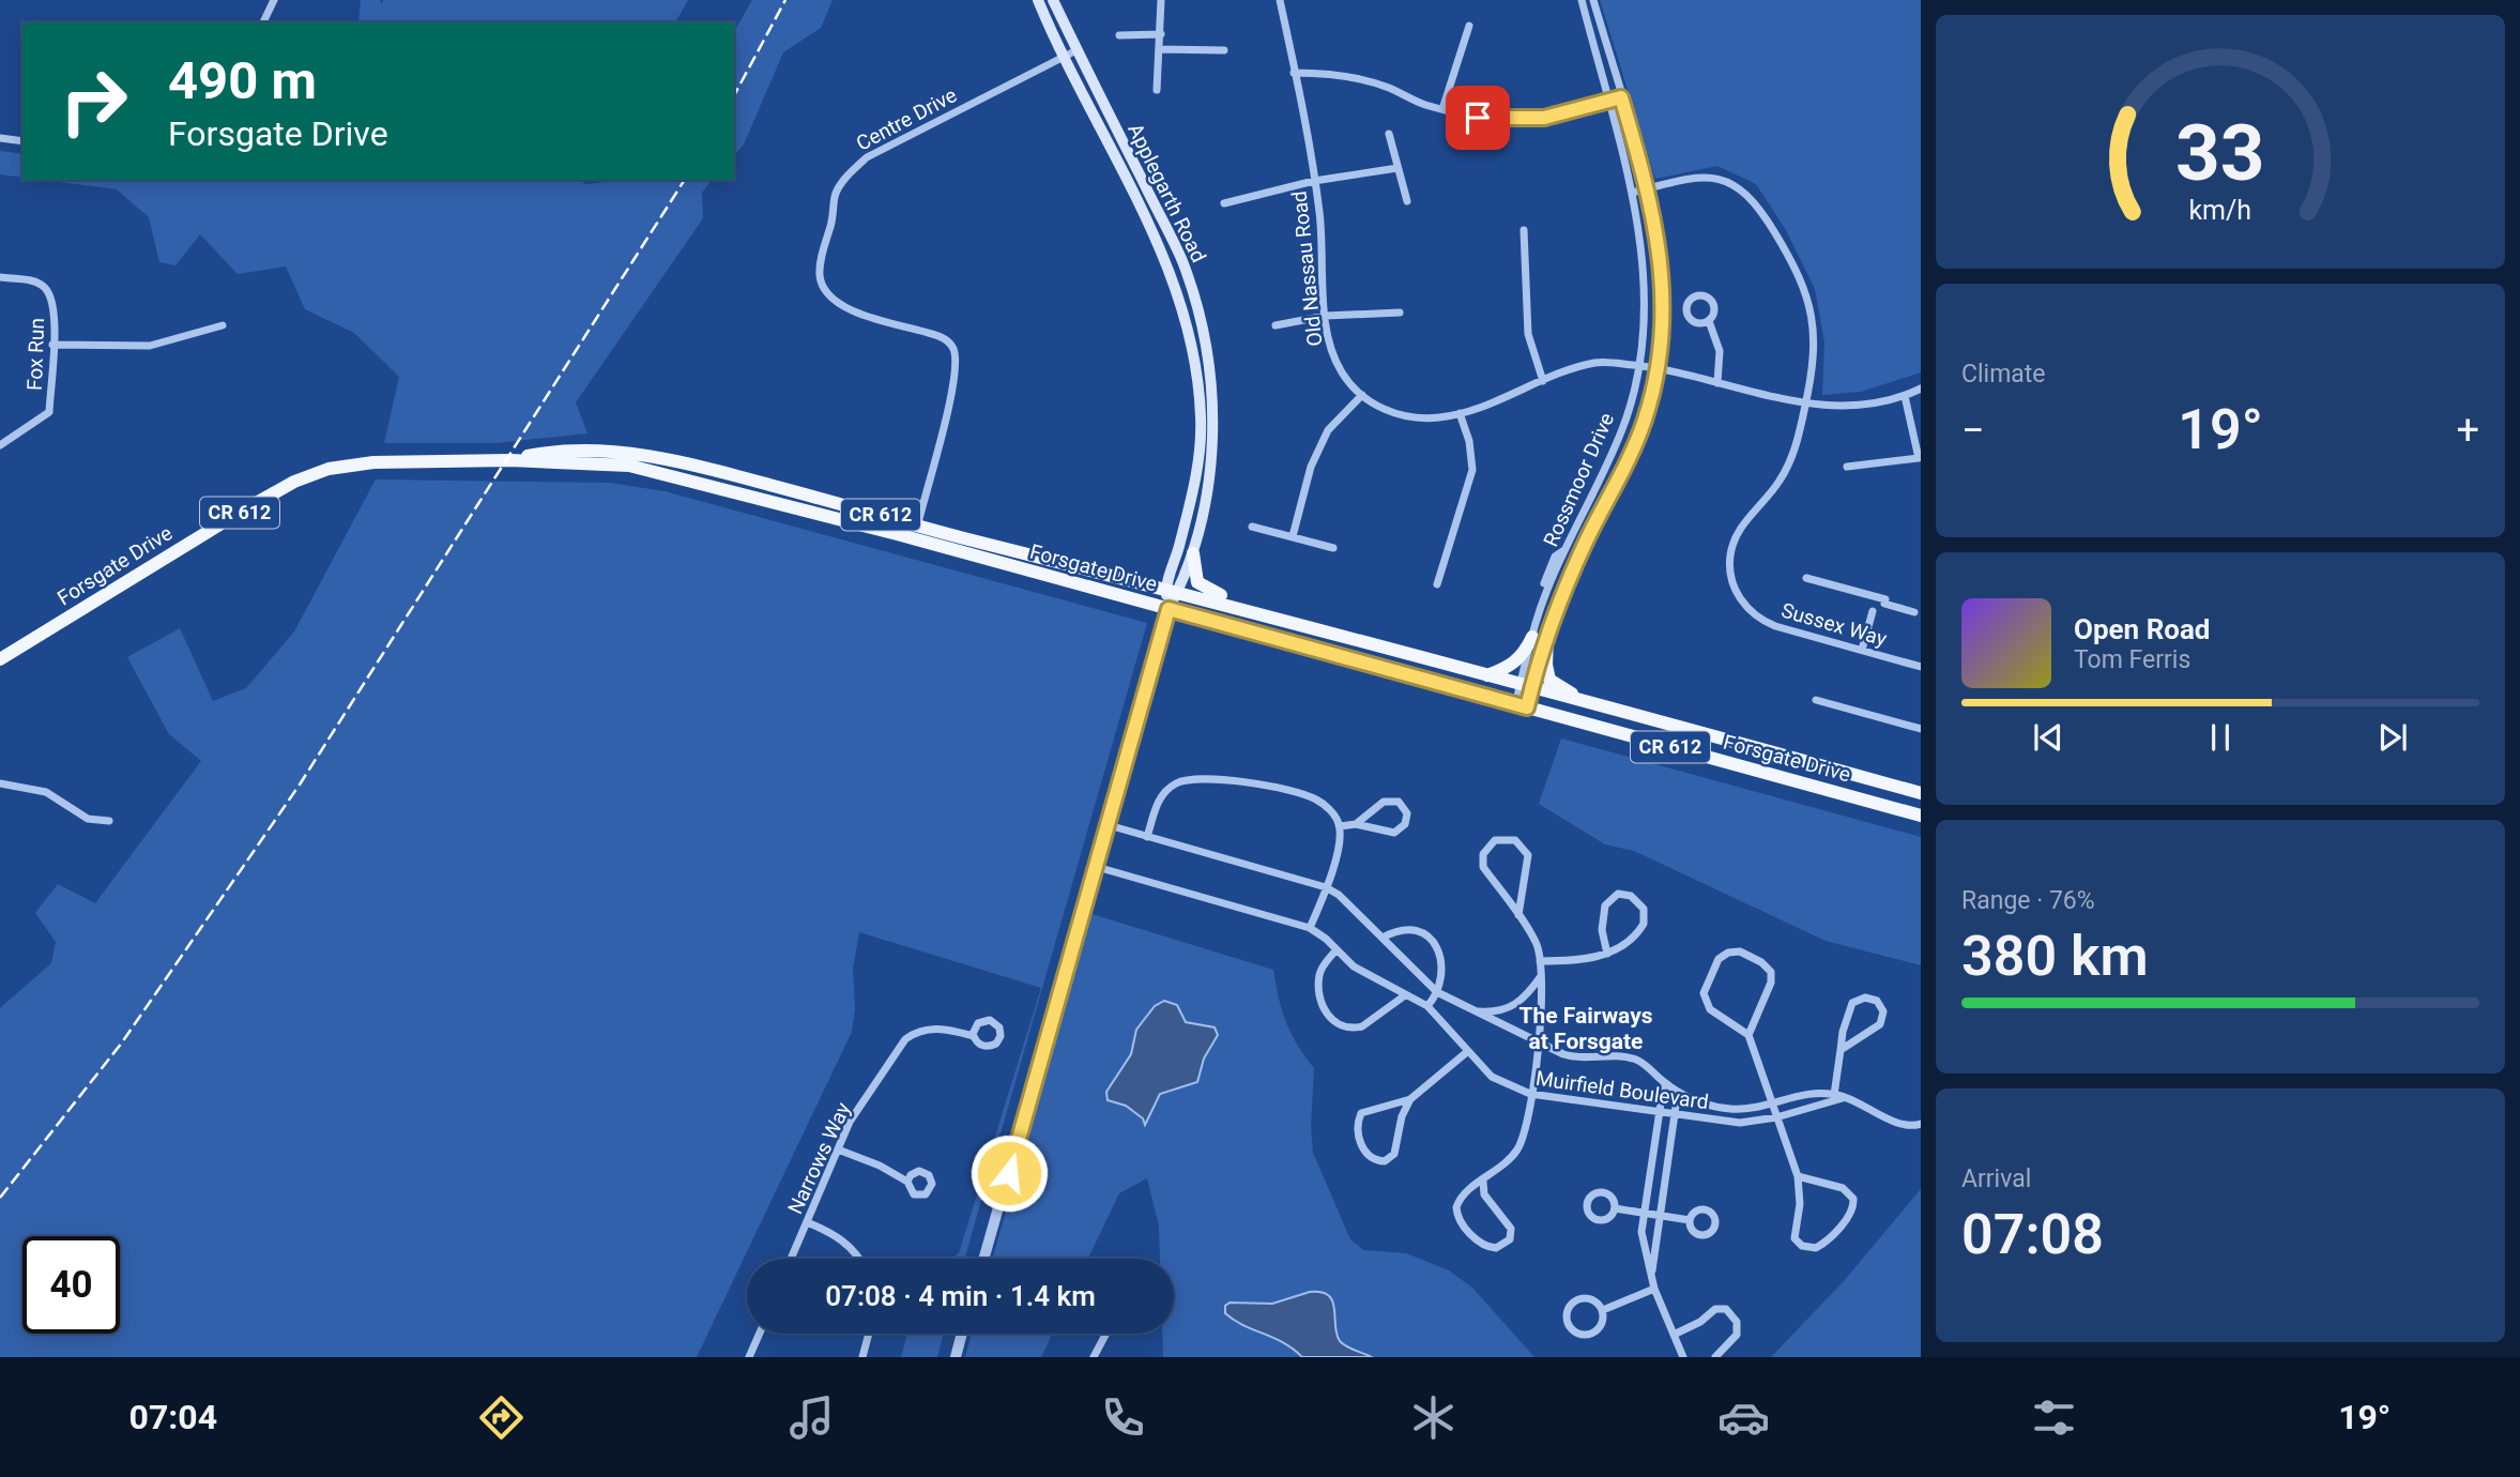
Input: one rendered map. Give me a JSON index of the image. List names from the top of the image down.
{
  "streets": {
    "main road": ["Applegarth Road", "CR 612", "Forsgate Drive"],
    "street": [
      "Centre Drive",
      "Old Nassau Road",
      "Fox Run",
      "Rossmoor Drive",
      "Sussex Way",
      "Muirfield Boulevard",
      "Narrows Way"
    ]
  },
  "crossings": [
    ["Centre Drive", "Applegarth Road"],
    ["Centre Drive", "Forsgate Drive"],
    ["Applegarth Road", "Forsgate Drive"],
    ["Old Nassau Road", "Rossmoor Drive"],
    ["Old Nassau Road", "Sussex Way"],
    ["Rossmoor Drive", "Forsgate Drive"],
    ["Rossmoor Drive", "Sussex Way"]
  ],
  "districts": ["The Fairways at Forsgate"],
  "page": {
    "turn": ["490 m", "Forsgate Drive"],
    "tile": [
      "Climate",
      ["Range · 76%", "380 km"],
      ["Arrival", "07:08"]
    ],
    "heat": ["−", "19°", "+"],
    "song": ["Open Road", "Tom Ferris"],
    "limit": "40",
    "trip": "07:08 · 4 min · 1.4 km",
    "tabs": ["07:04", "19°"],
    "gauge": ["33", "km/h"]
  }
}
